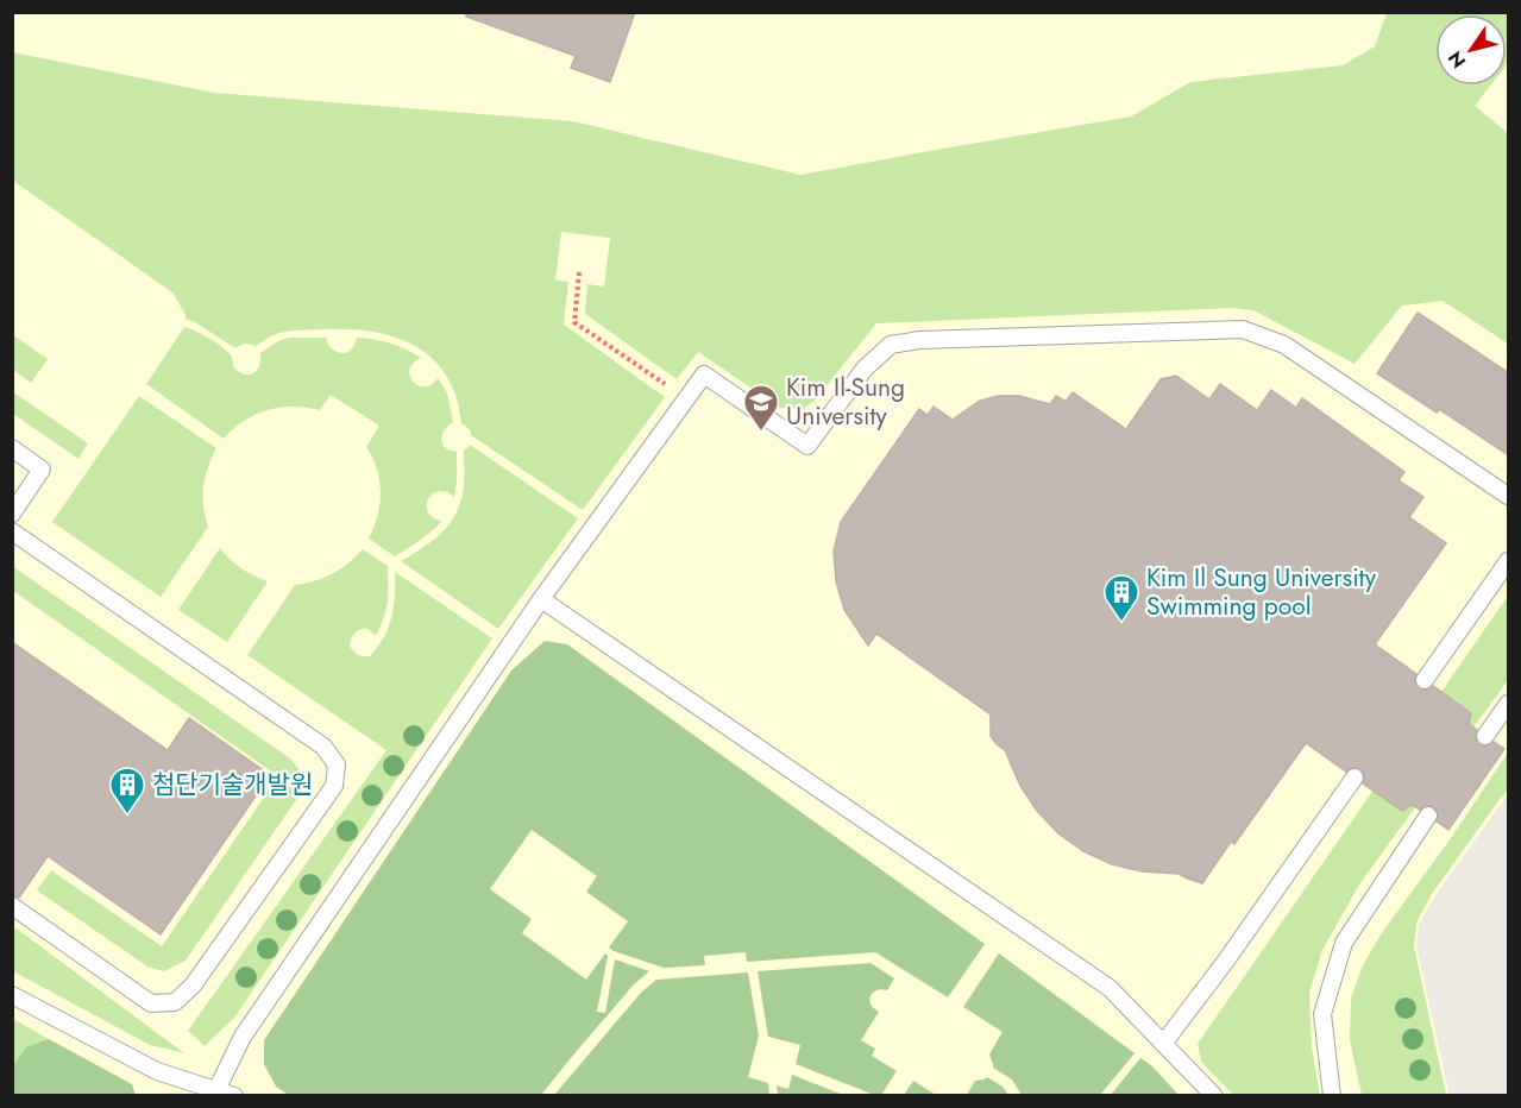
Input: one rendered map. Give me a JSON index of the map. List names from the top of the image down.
{
  "places": {
    "school or university": ["Kim Il-Sung University"],
    "building": ["Kim Il Sung University Swimming pool", "첨단기술개발원"]
  },
  "north": "bottom left"
}
